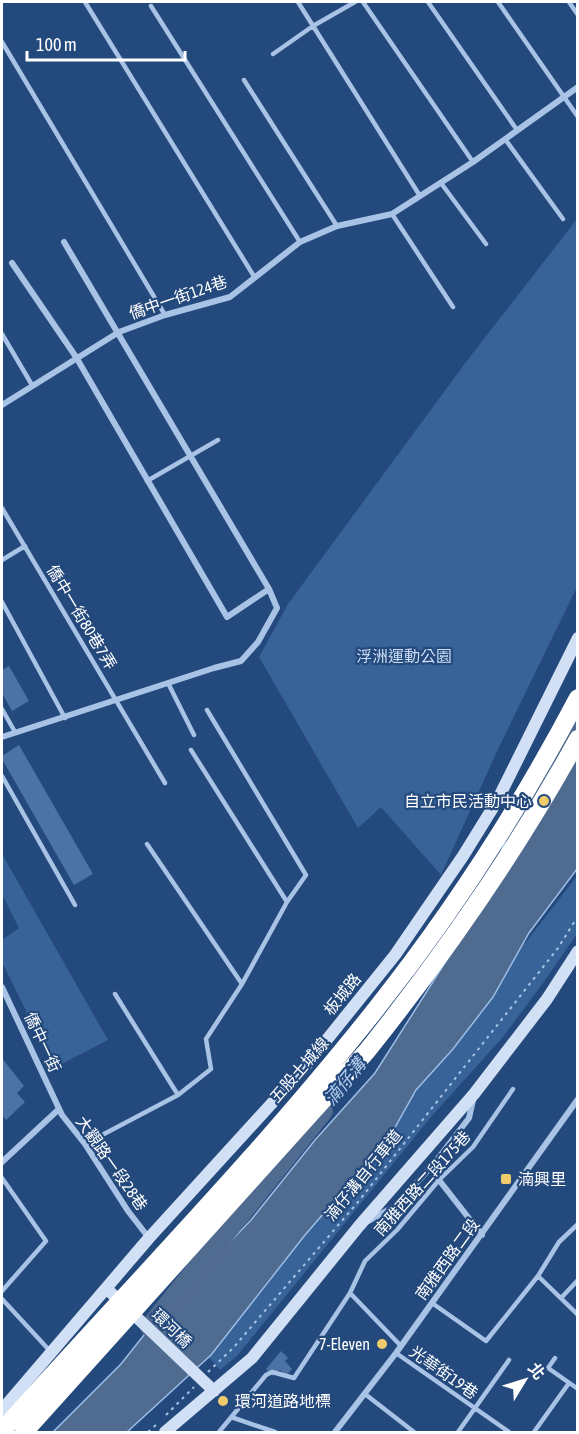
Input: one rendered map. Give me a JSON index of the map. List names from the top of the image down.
{
  "streets": {
    "highway": ["五股土城線"],
    "street": [
      "僑中一街124巷",
      "板城路",
      "僑中一街",
      "大觀路一段28巷",
      "南雅西路二段",
      "環河橋"
    ],
    "lane": ["僑中一街80巷7弄", "南雅西路二段175巷", "光華街19巷"],
    "path": ["湳仔溝自行車道"]
  },
  "crossings": [
    ["板城路", "大觀路一段28巷"],
    ["板城路", "環河橋"],
    ["僑中一街", "大觀路一段28巷"],
    ["湳仔溝自行車道", "環河橋"],
    ["南雅西路二段", "光華街19巷"]
  ],
  "water": ["湳仔溝"],
  "parks": ["浮洲運動公園"],
  "places": {
    "other": ["自立市民活動中心", "7-Eleven", "環河道路地標"],
    "transit": ["湳興里"]
  },
  "scale_bar": "100 m",
  "north": "top right"
}
